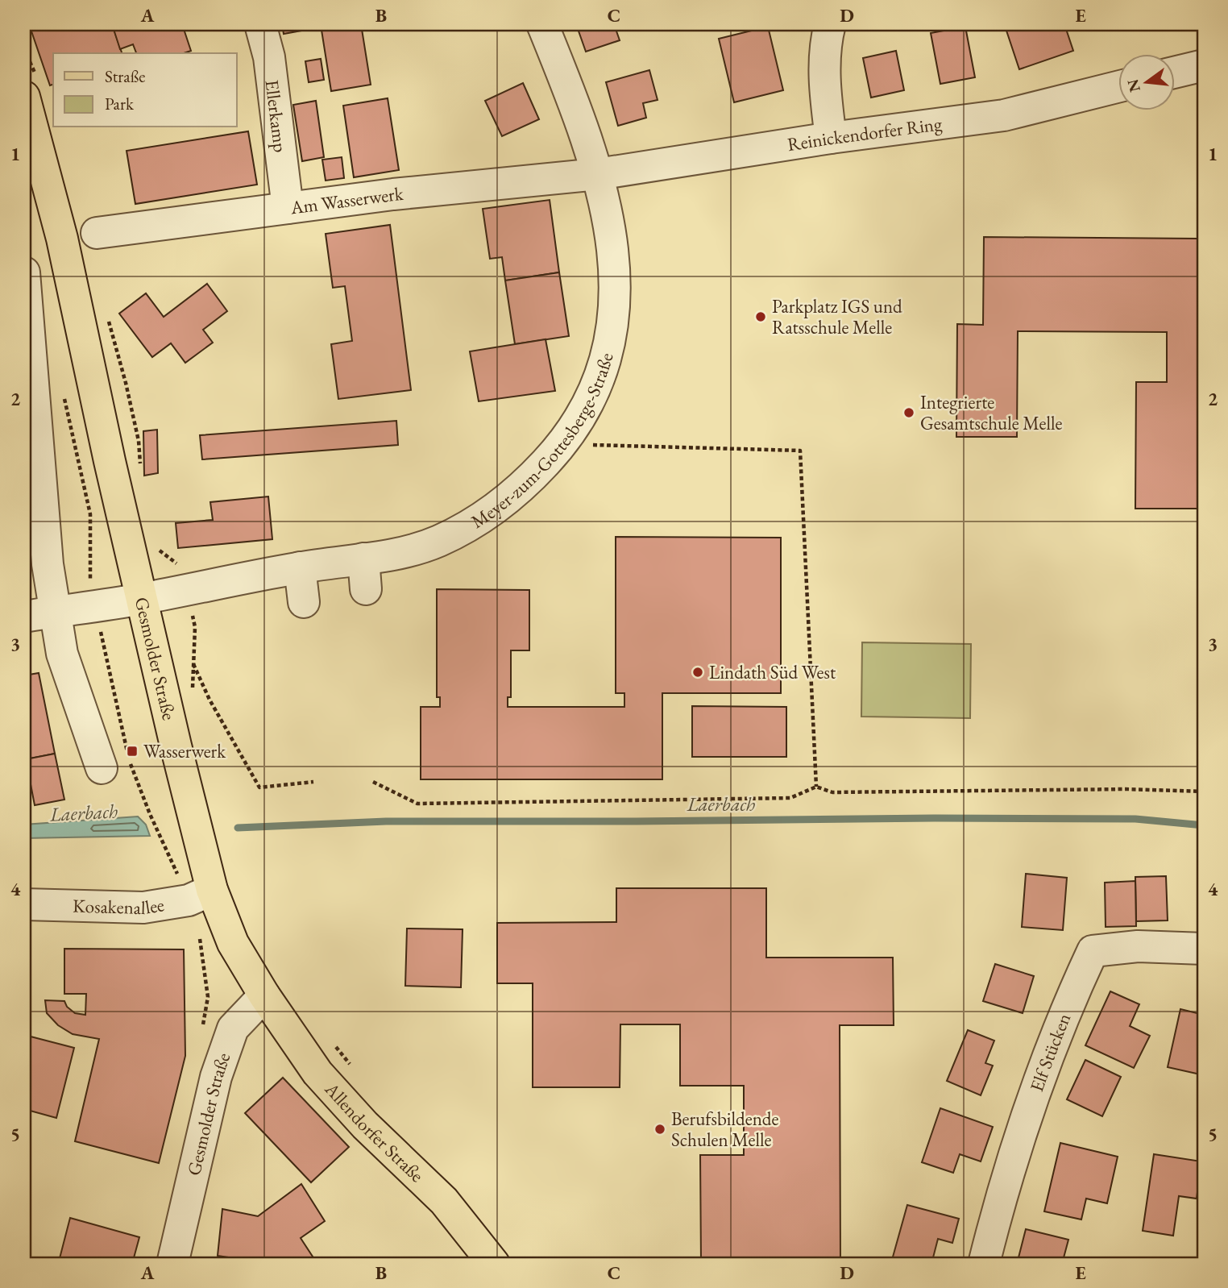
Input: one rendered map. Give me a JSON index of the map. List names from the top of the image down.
{
  "streets": {
    "main road": ["Gesmolder Straße", "Allendorfer Straße"],
    "street": [
      "Ellerkamp",
      "Reinickendorfer Ring",
      "Am Wasserwerk",
      "Meyer-zum-Gottesberge-Straße",
      "Kosakenallee",
      "Elf Stücken"
    ]
  },
  "crossings": [
    ["Ellerkamp", "Am Wasserwerk"],
    ["Reinickendorfer Ring", "Am Wasserwerk"],
    ["Reinickendorfer Ring", "Meyer-zum-Gottesberge-Straße"],
    ["Am Wasserwerk", "Meyer-zum-Gottesberge-Straße"],
    ["Meyer-zum-Gottesberge-Straße", "Gesmolder Straße"],
    ["Gesmolder Straße", "Kosakenallee"],
    ["Gesmolder Straße", "Allendorfer Straße"]
  ],
  "water": ["Laerbach"],
  "places": {
    "other": [
      "Parkplatz IGS und Ratsschule Melle",
      "Integrierte Gesamtschule Melle",
      "Lindath Süd West",
      "Berufsbildende Schulen Melle"
    ],
    "transit": ["Wasserwerk"]
  },
  "legend": ["Straße", "Park"],
  "north": "left",
  "grid": {
    "columns": [
      "A",
      "B",
      "C",
      "D",
      "E"
    ],
    "rows": [
      "1",
      "2",
      "3",
      "4",
      "5"
    ]
  }
}
